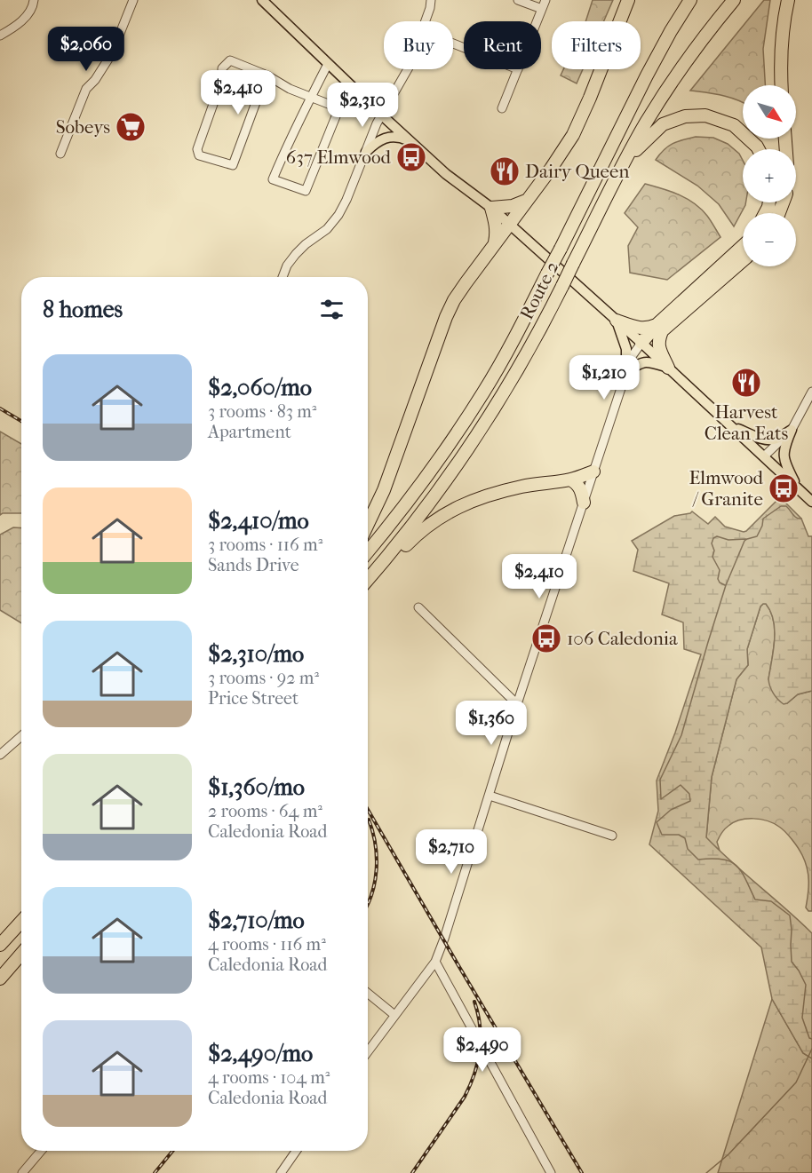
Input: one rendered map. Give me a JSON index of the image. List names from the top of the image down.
{
  "streets": {
    "highway": ["Route 2"]
  },
  "places": {
    "supermarket": ["Sobeys"],
    "bus stop": ["637 Elmwood", "Elmwood / Granite", "106 Caledonia"],
    "restaurant": ["Dairy Queen", "Harvest Clean Eats"]
  },
  "north": "bottom right",
  "page": {
    "chip": ["Buy", "Rent", "Filters"],
    "price": [
      "$2,060",
      "$2,410",
      "$2,310",
      "$1,210",
      "$2,410",
      "$1,360",
      "$2,710",
      "$2,490"
    ],
    "map_buttons": ["+", "−"],
    "heading": "8 homes",
    "list": [
      {
        "name": "$2,060/mo",
        "note": "3 rooms · 83 m² · Apartment"
      },
      {
        "name": "$2,410/mo",
        "note": "3 rooms · 116 m² · Sands Drive"
      },
      {
        "name": "$2,310/mo",
        "note": "3 rooms · 92 m² · Price Street"
      },
      {
        "name": "$1,360/mo",
        "note": "2 rooms · 64 m² · Caledonia Road"
      },
      {
        "name": "$2,710/mo",
        "note": "4 rooms · 116 m² · Caledonia Road"
      },
      {
        "name": "$2,490/mo",
        "note": "4 rooms · 104 m² · Caledonia Road"
      }
    ]
  }
}
